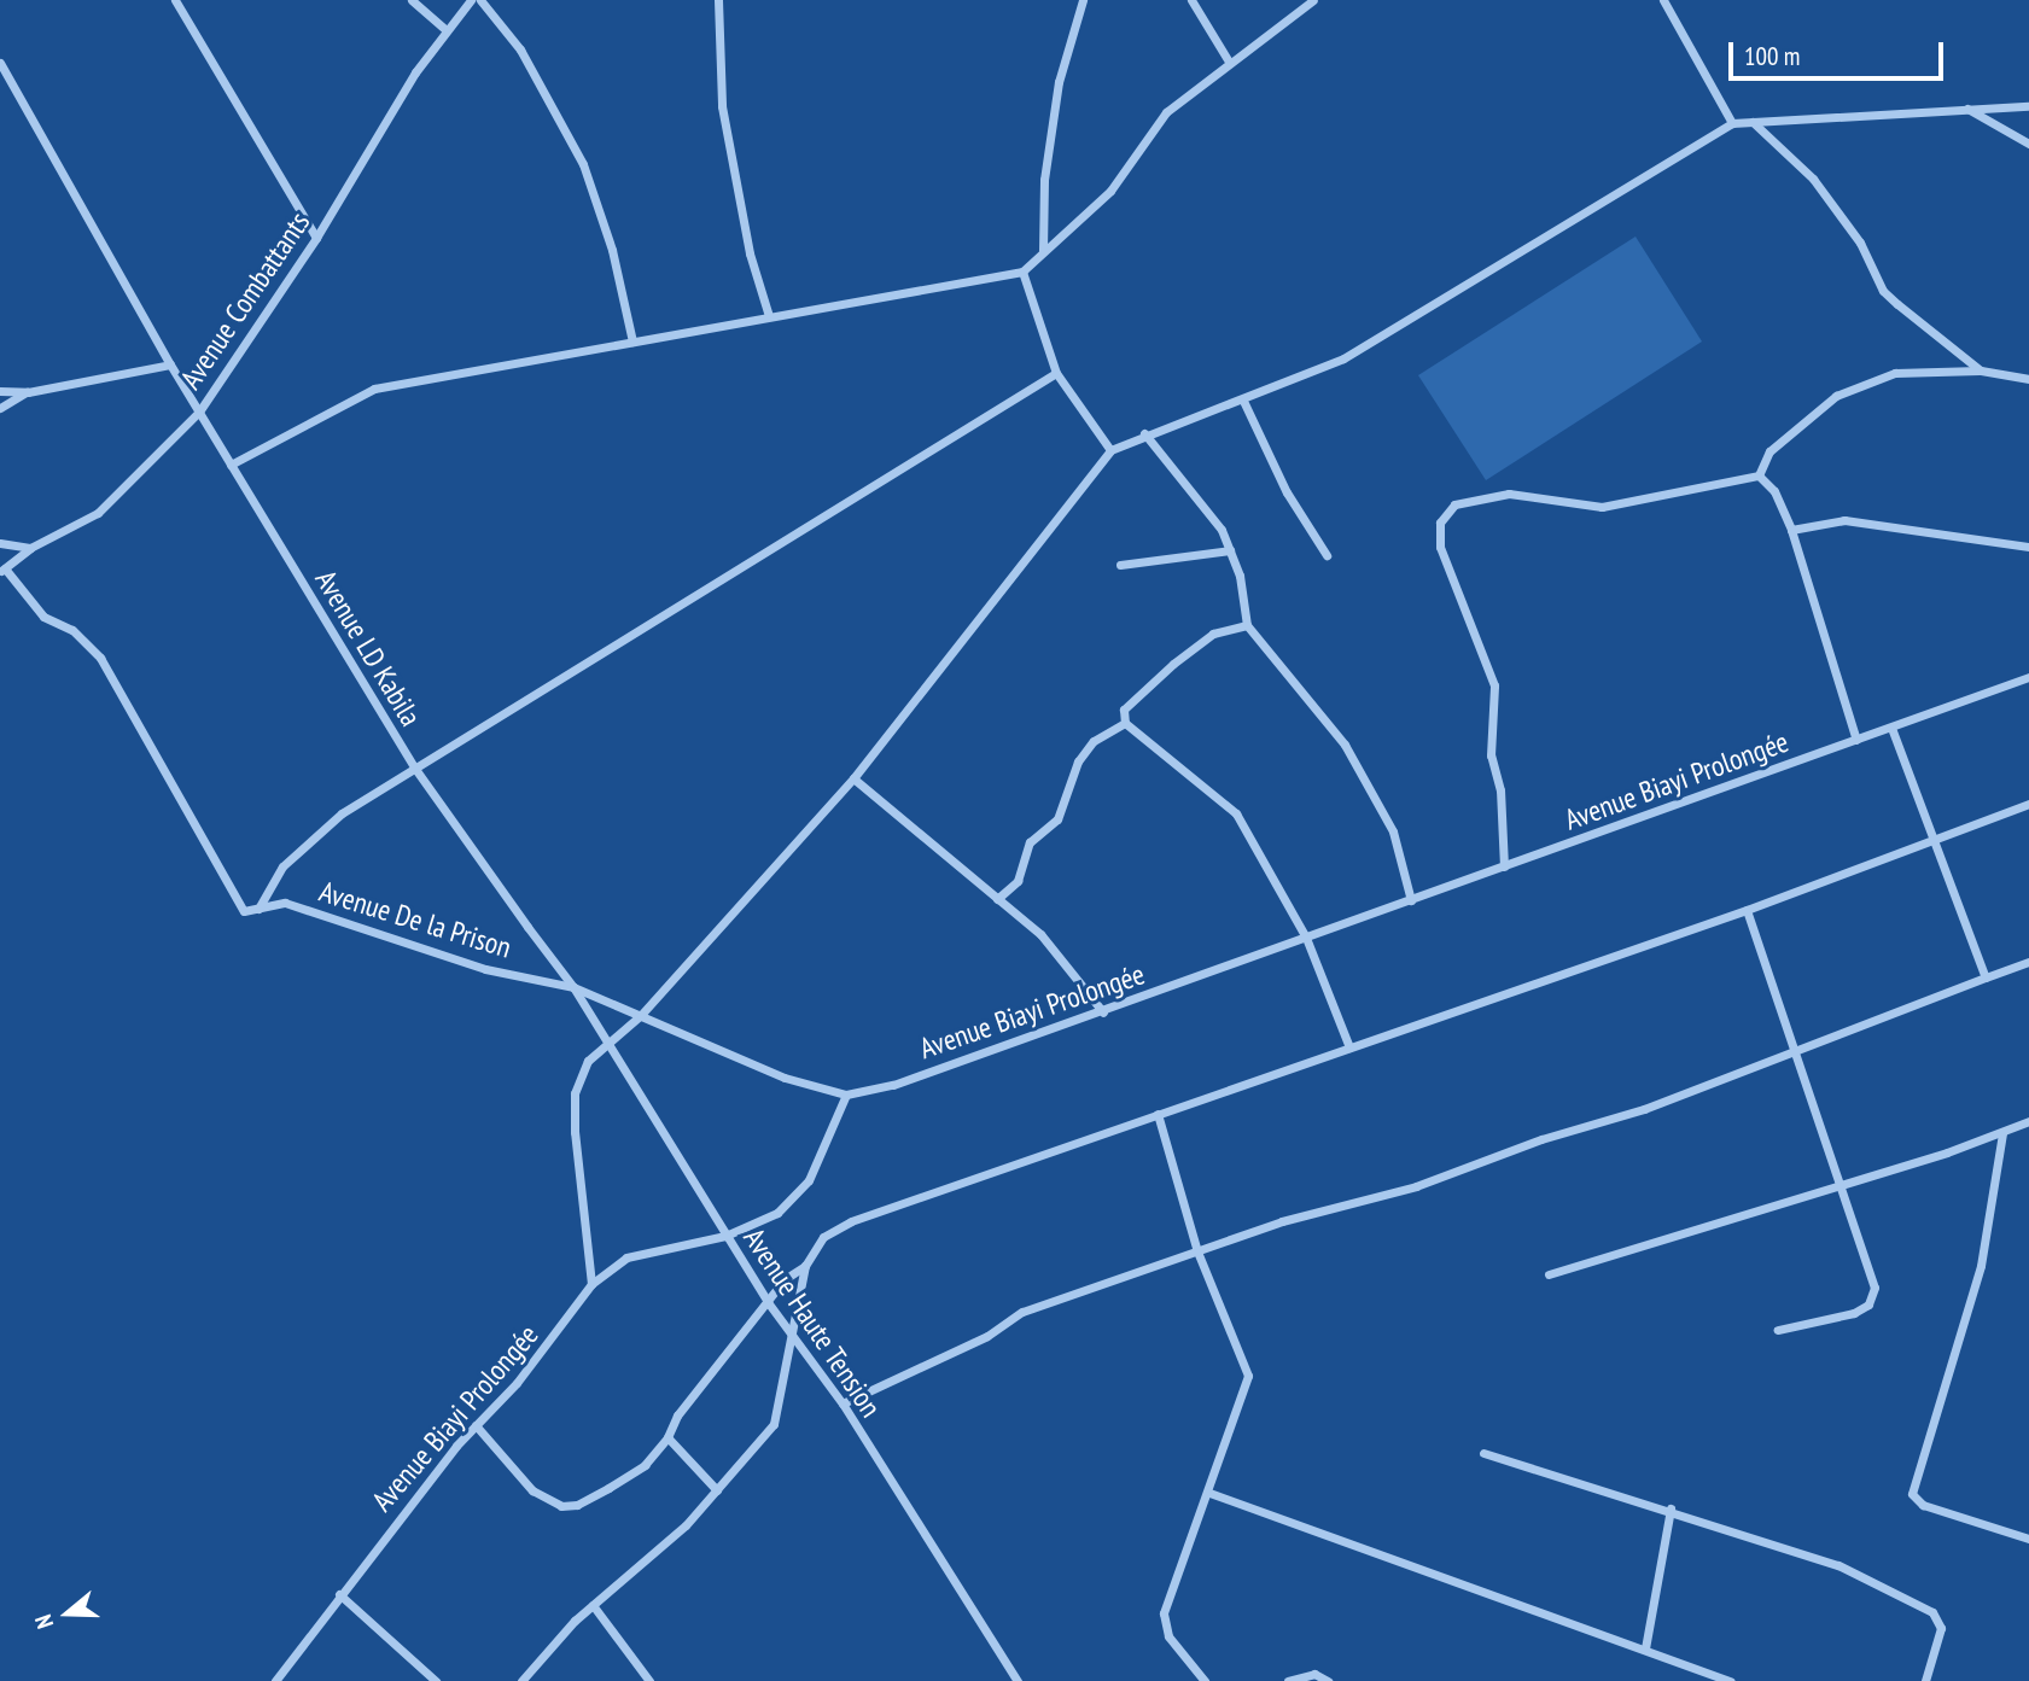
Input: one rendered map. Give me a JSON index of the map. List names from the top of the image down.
{
  "streets": {
    "street": [
      "Avenue Combattants",
      "Avenue LD Kabila",
      "Avenue Biayi Prolongée",
      "Avenue De la Prison",
      "Avenue Haute Tension"
    ]
  },
  "crossings": [
    ["Avenue Combattants", "Avenue LD Kabila"],
    ["Avenue Combattants", "Avenue De la Prison"],
    ["Avenue LD Kabila", "Avenue De la Prison"],
    ["Avenue LD Kabila", "Avenue Haute Tension"],
    ["Avenue Biayi Prolongée", "Avenue Haute Tension"],
    ["Avenue De la Prison", "Avenue Haute Tension"]
  ],
  "scale_bar": "100 m",
  "north": "left"
}
